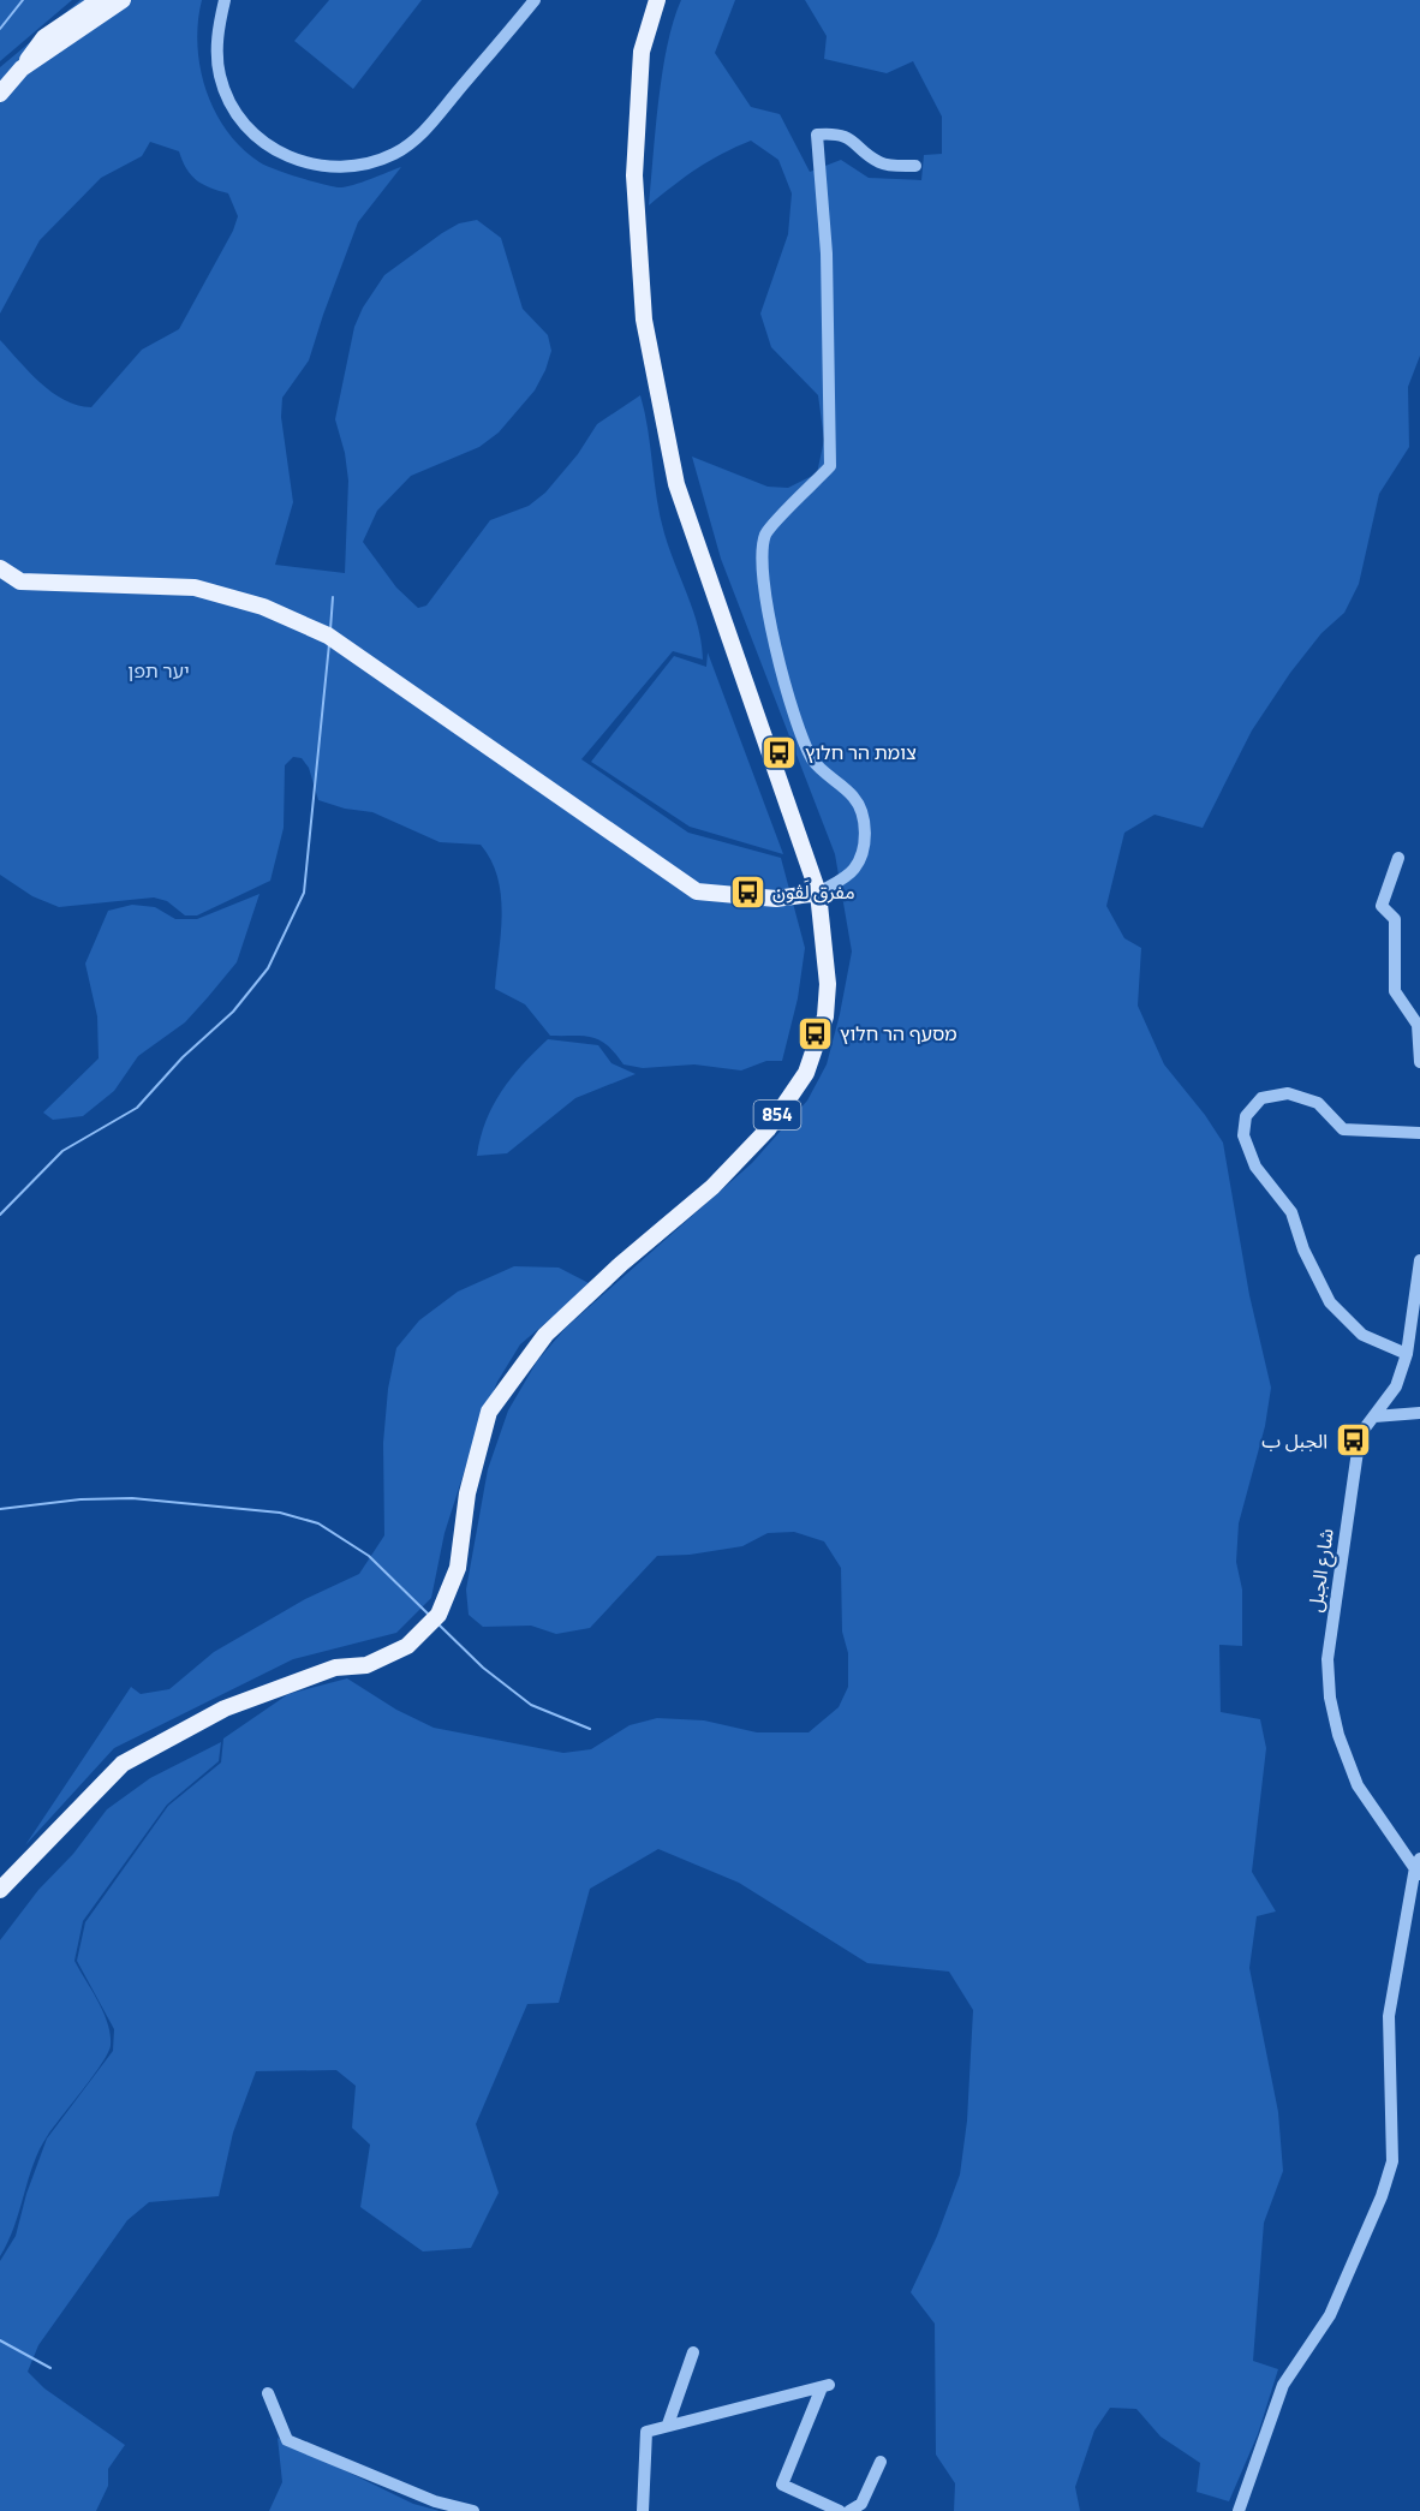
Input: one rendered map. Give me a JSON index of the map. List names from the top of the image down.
{
  "streets": {
    "main road": ["854"],
    "street": ["شارع الجبل"]
  },
  "parks": ["יער תפן"],
  "places": {
    "bus stop": [
      "צומת הר חלוץ",
      "مفرق لَڤون",
      "מסעף הר חלוץ",
      "الجبل ب"
    ]
  }
}
